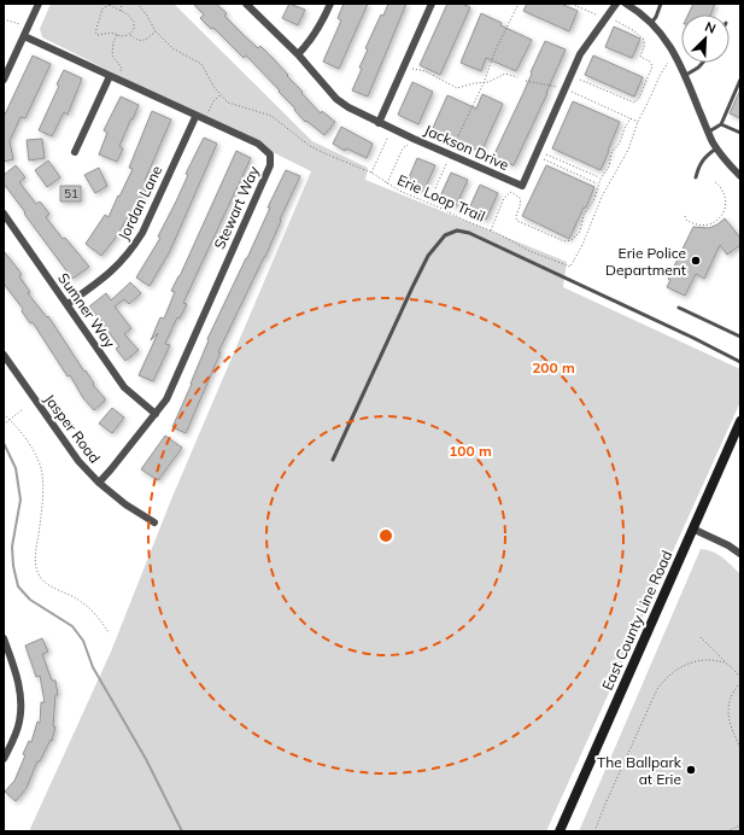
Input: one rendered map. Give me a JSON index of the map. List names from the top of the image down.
{
  "streets": {
    "main road": ["East County Line Road"],
    "street": [
      "Jackson Drive",
      "Jordan Lane",
      "Stewart Way",
      "Sumner Way",
      "Jasper Road"
    ],
    "path": ["Erie Loop Trail"]
  },
  "crossings": [
    ["Jordan Lane", "Stewart Way"],
    ["Jordan Lane", "Sumner Way"],
    ["Stewart Way", "Sumner Way"],
    ["Stewart Way", "Jasper Road"]
  ],
  "places": ["Erie Police Department", "The Ballpark at Erie"],
  "house_numbers": ["51"],
  "north": "top right",
  "rings": ["200 m", "100 m"]
}
